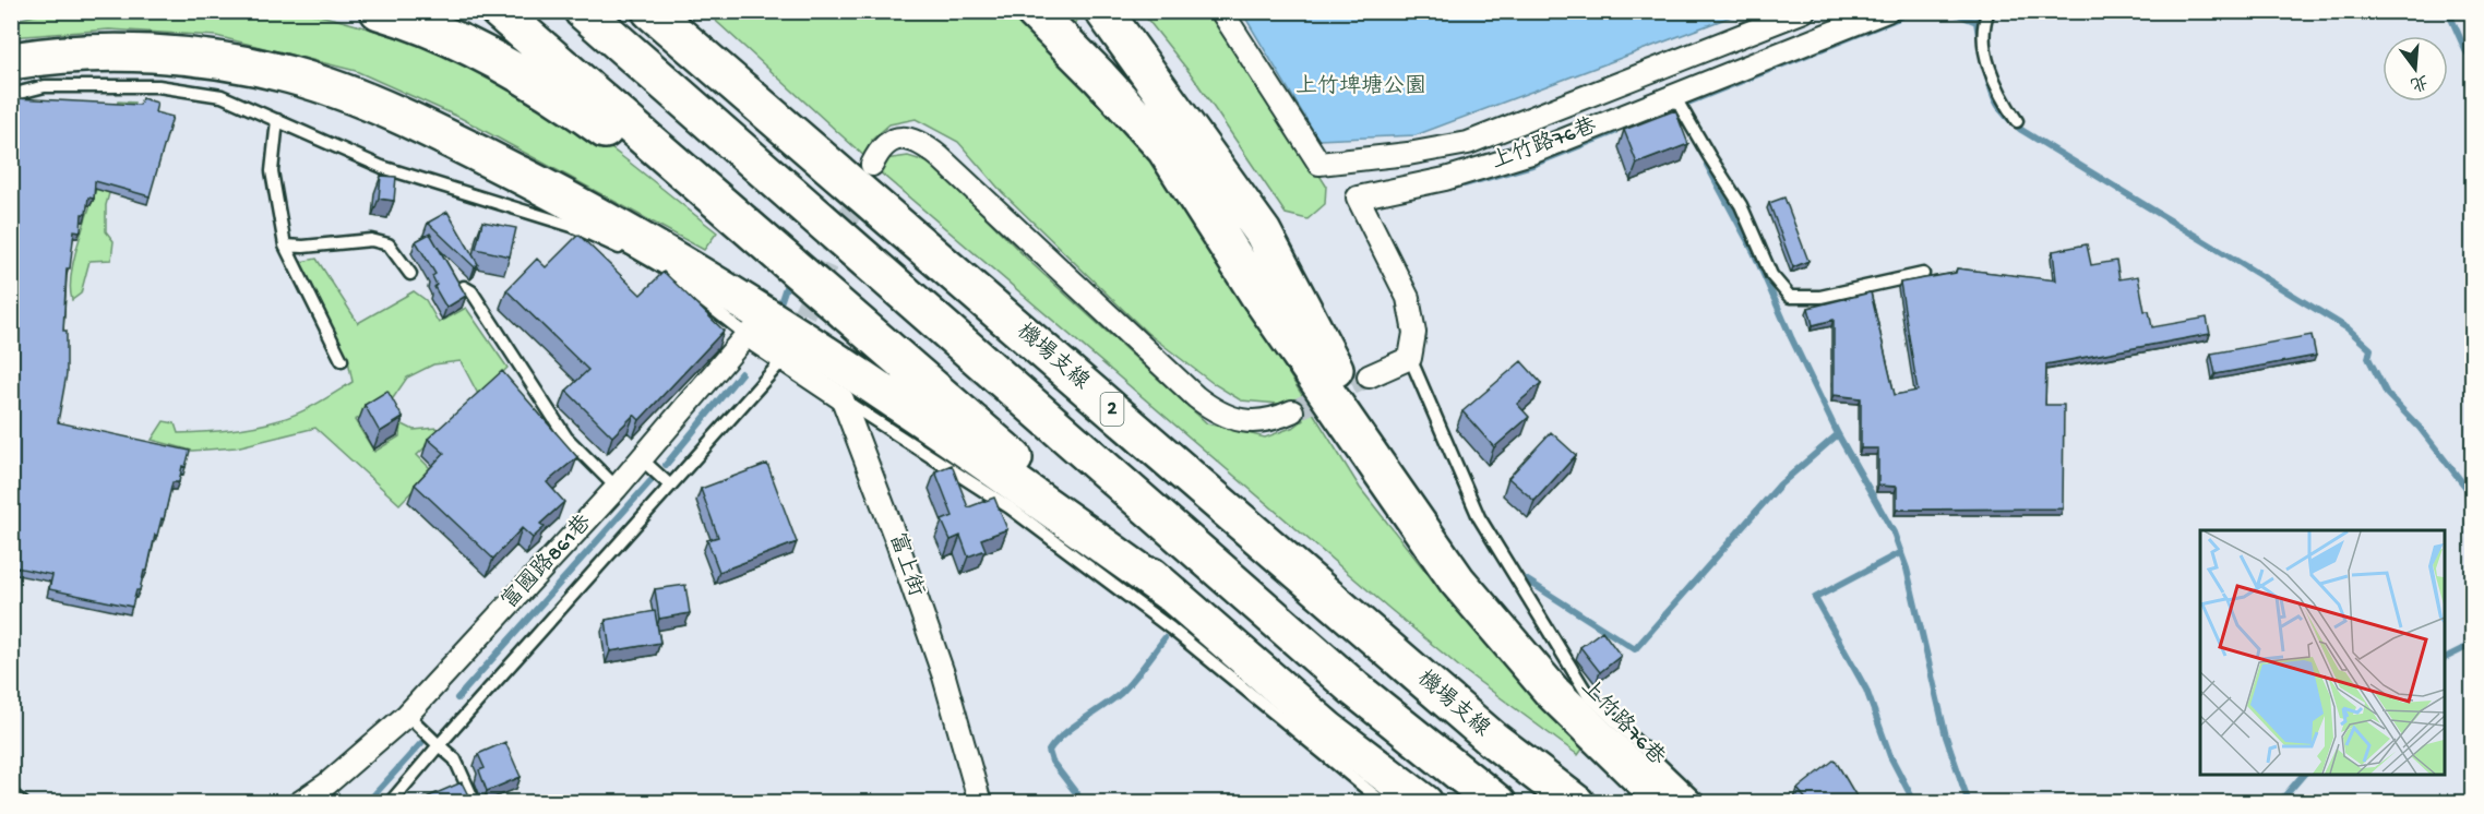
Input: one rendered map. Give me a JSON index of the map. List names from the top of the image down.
{
  "streets": {
    "highway": ["機場支線", "2"],
    "street": ["上竹路76巷", "富國路861巷", "富上街"]
  },
  "parks": ["上竹埤塘公園"],
  "north": "bottom"
}
